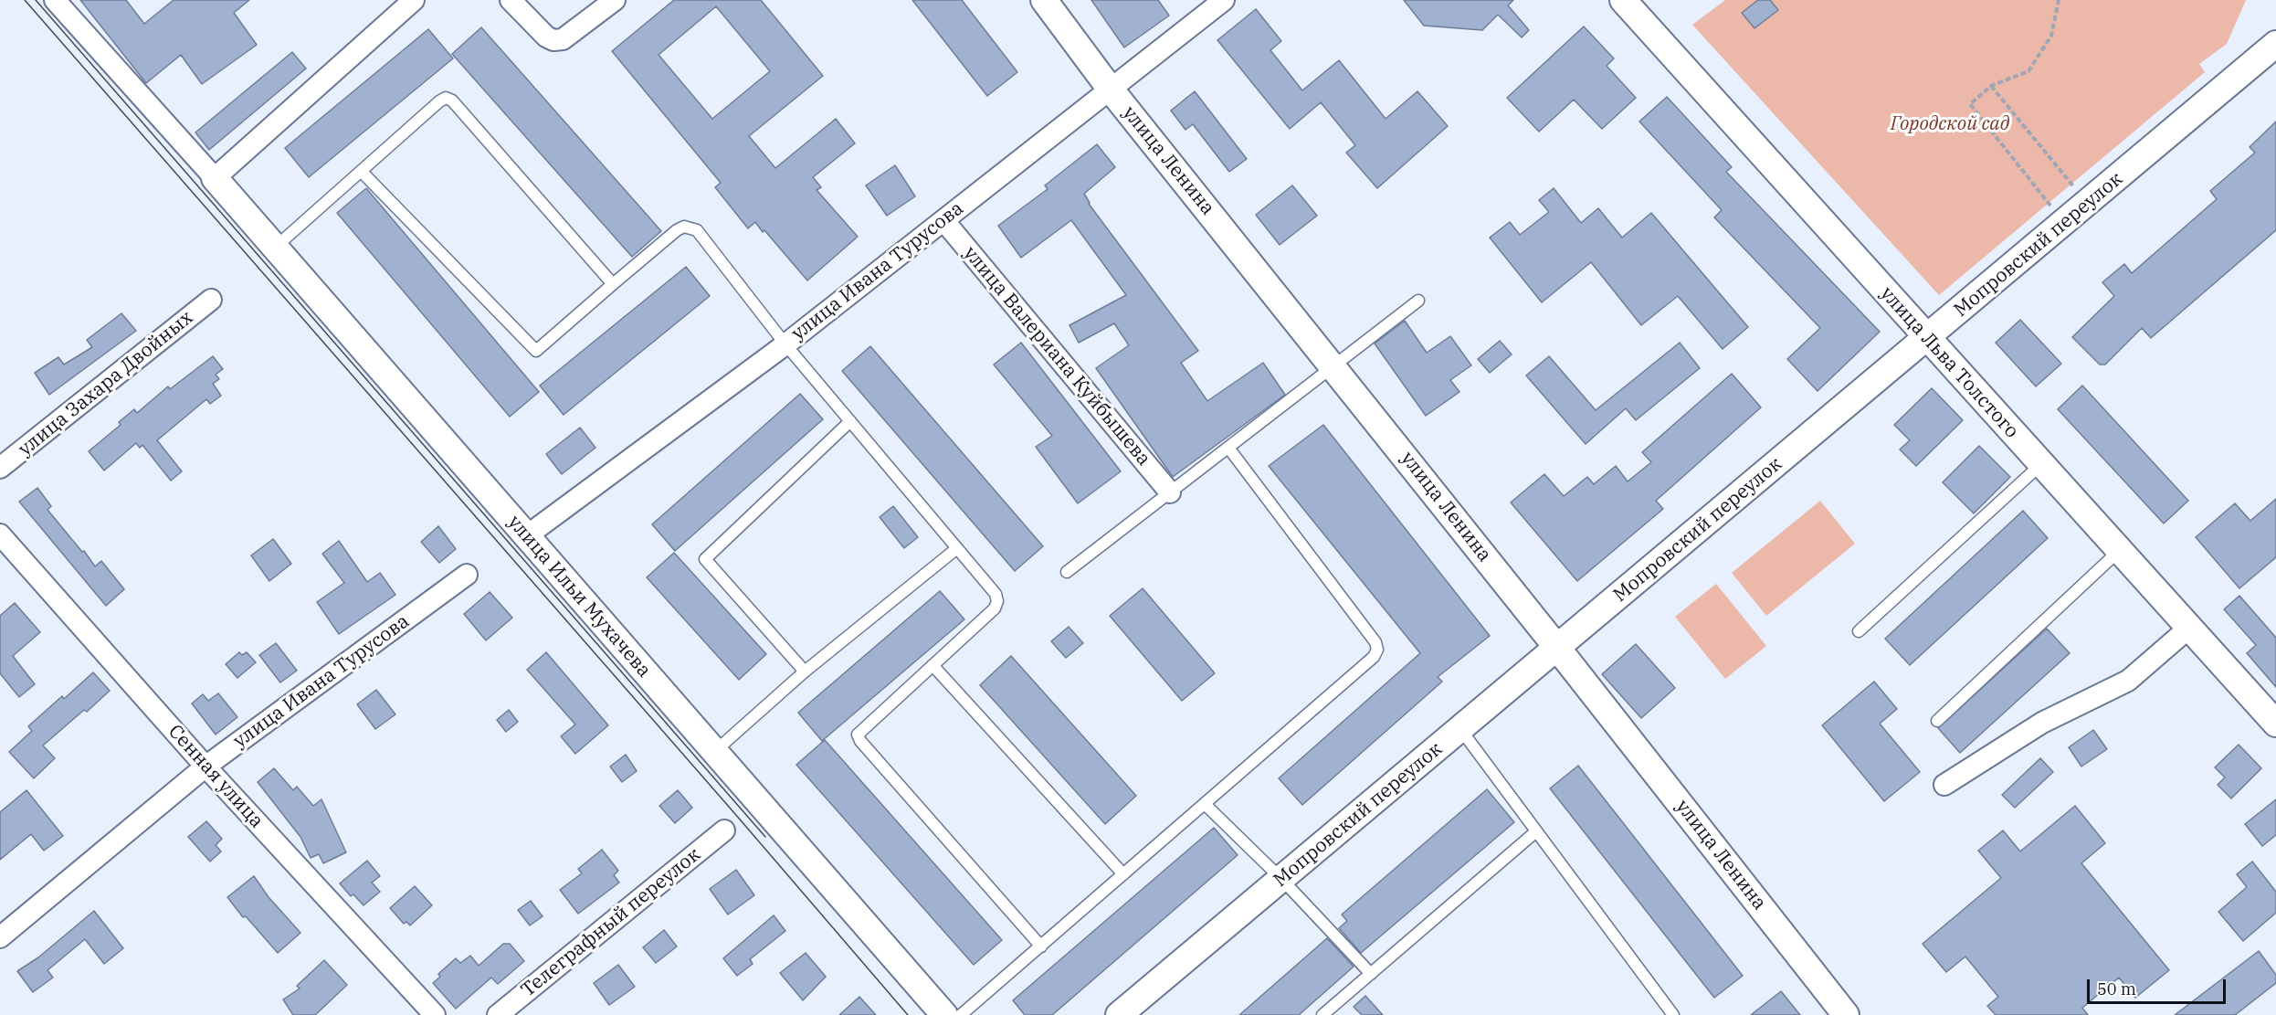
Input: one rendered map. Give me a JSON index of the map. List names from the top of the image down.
{
  "streets": {
    "street": [
      "улица Ленина",
      "Мопровский переулок",
      "улица Ивана Турусова",
      "улица Валериана Куйбышева",
      "улица Льва Толстого",
      "улица Захара Двойных",
      "улица Ильи Мухачева",
      "Сенная улица",
      "Телеграфный переулок"
    ]
  },
  "crossings": [
    ["улица Ленина", "Мопровский переулок"],
    ["улица Ленина", "улица Ивана Турусова"],
    ["Мопровский переулок", "улица Льва Толстого"],
    ["улица Ивана Турусова", "улица Валериана Куйбышева"],
    ["улица Ивана Турусова", "улица Ильи Мухачева"],
    ["улица Ивана Турусова", "Сенная улица"]
  ],
  "parks": ["Городской сад"],
  "scale_bar": "50 m"
}
